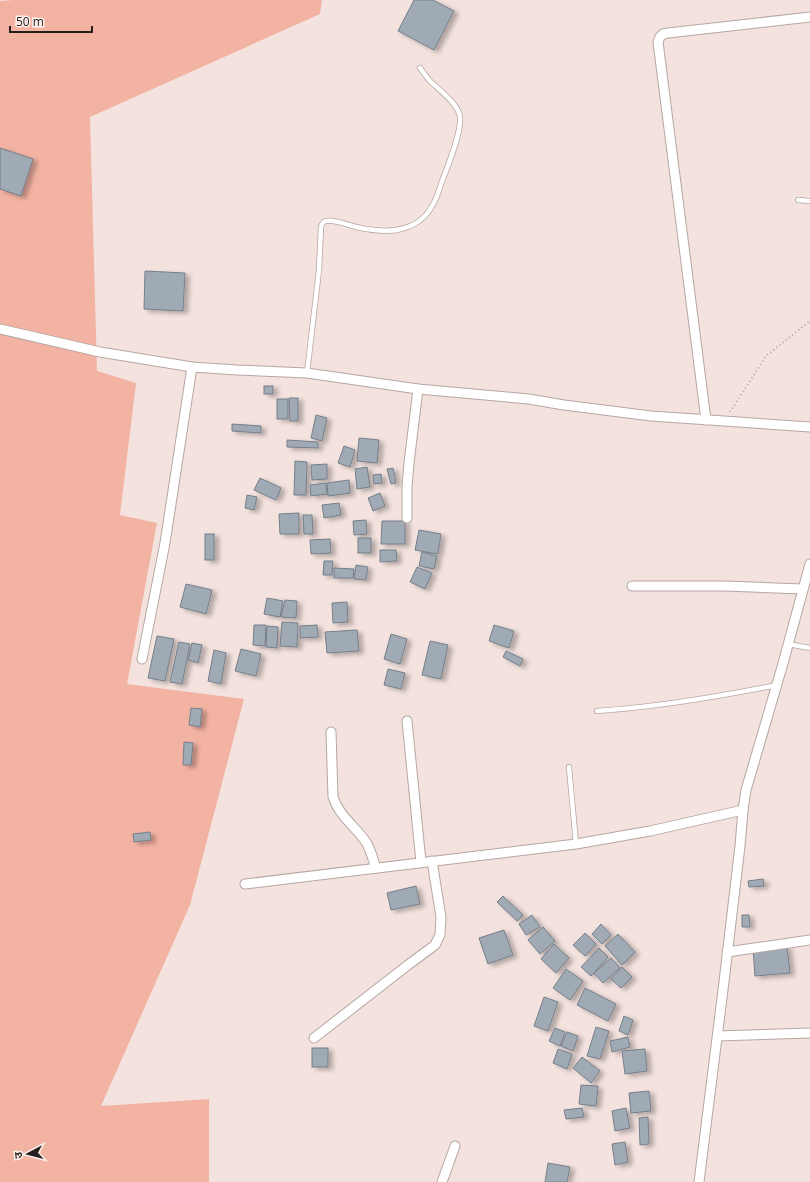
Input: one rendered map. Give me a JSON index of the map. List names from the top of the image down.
{
  "scale_bar": "50 m",
  "north": "left"
}
